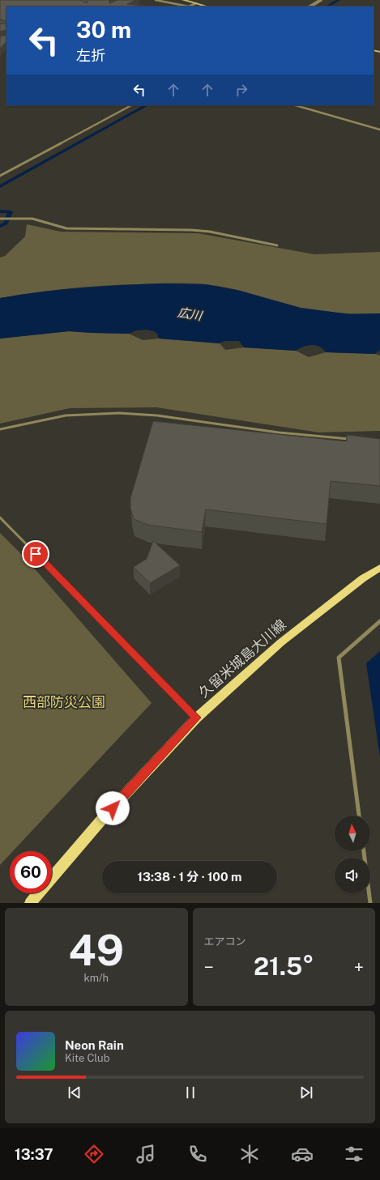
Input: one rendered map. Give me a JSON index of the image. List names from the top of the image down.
{
  "streets": {
    "main road": ["久留米城島大川線"]
  },
  "water": ["広川"],
  "parks": ["西部防災公園"],
  "north": "top",
  "page": {
    "turn": ["30 m", "左折"],
    "limit": "60",
    "trip": "13:38 · 1 分 · 100 m",
    "tile": [
      ["49", "km/h"],
      "エアコン"
    ],
    "heat": ["−", "21.5°", "+"],
    "song": ["Neon Rain", "Kite Club"],
    "tabs": "13:37"
  }
}
